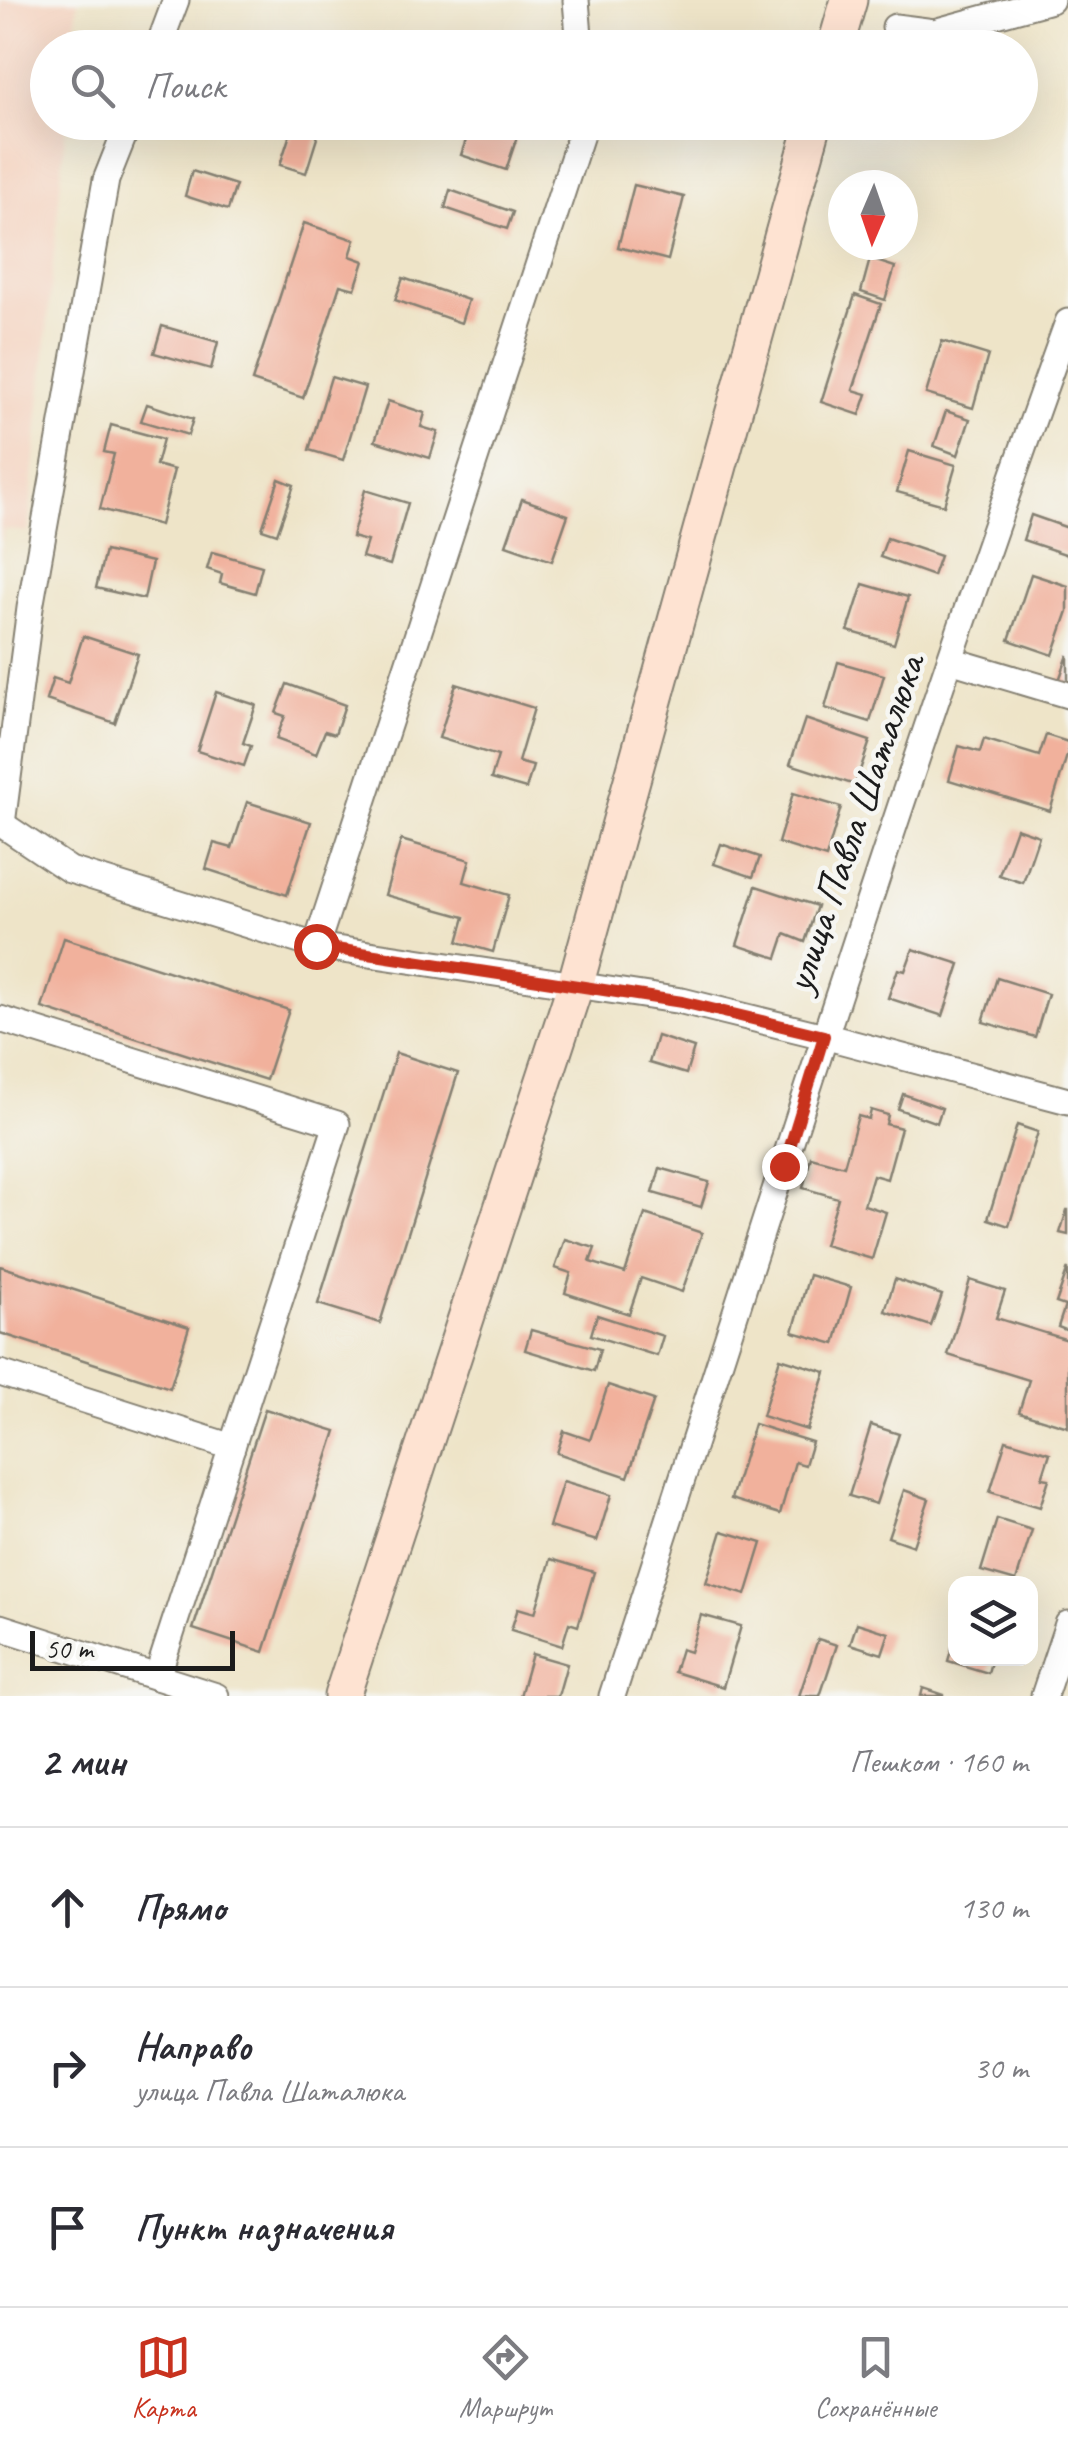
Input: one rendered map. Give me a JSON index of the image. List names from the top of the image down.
{
  "streets": {
    "street": ["улица Павла Шаталюка"]
  },
  "scale_bar": "50 m",
  "north": "bottom",
  "page": {
    "search": "Поиск",
    "scale": "50 m",
    "heading": ["2 мин", "Пешком · 160 m"],
    "list": [
      ["Прямо", "130 m"],
      ["Направо", "улица Павла Шаталюка", "30 m"],
      "Пункт назначения"
    ],
    "nav": ["Карта", "Маршрут", "Сохранённые"]
  }
}
